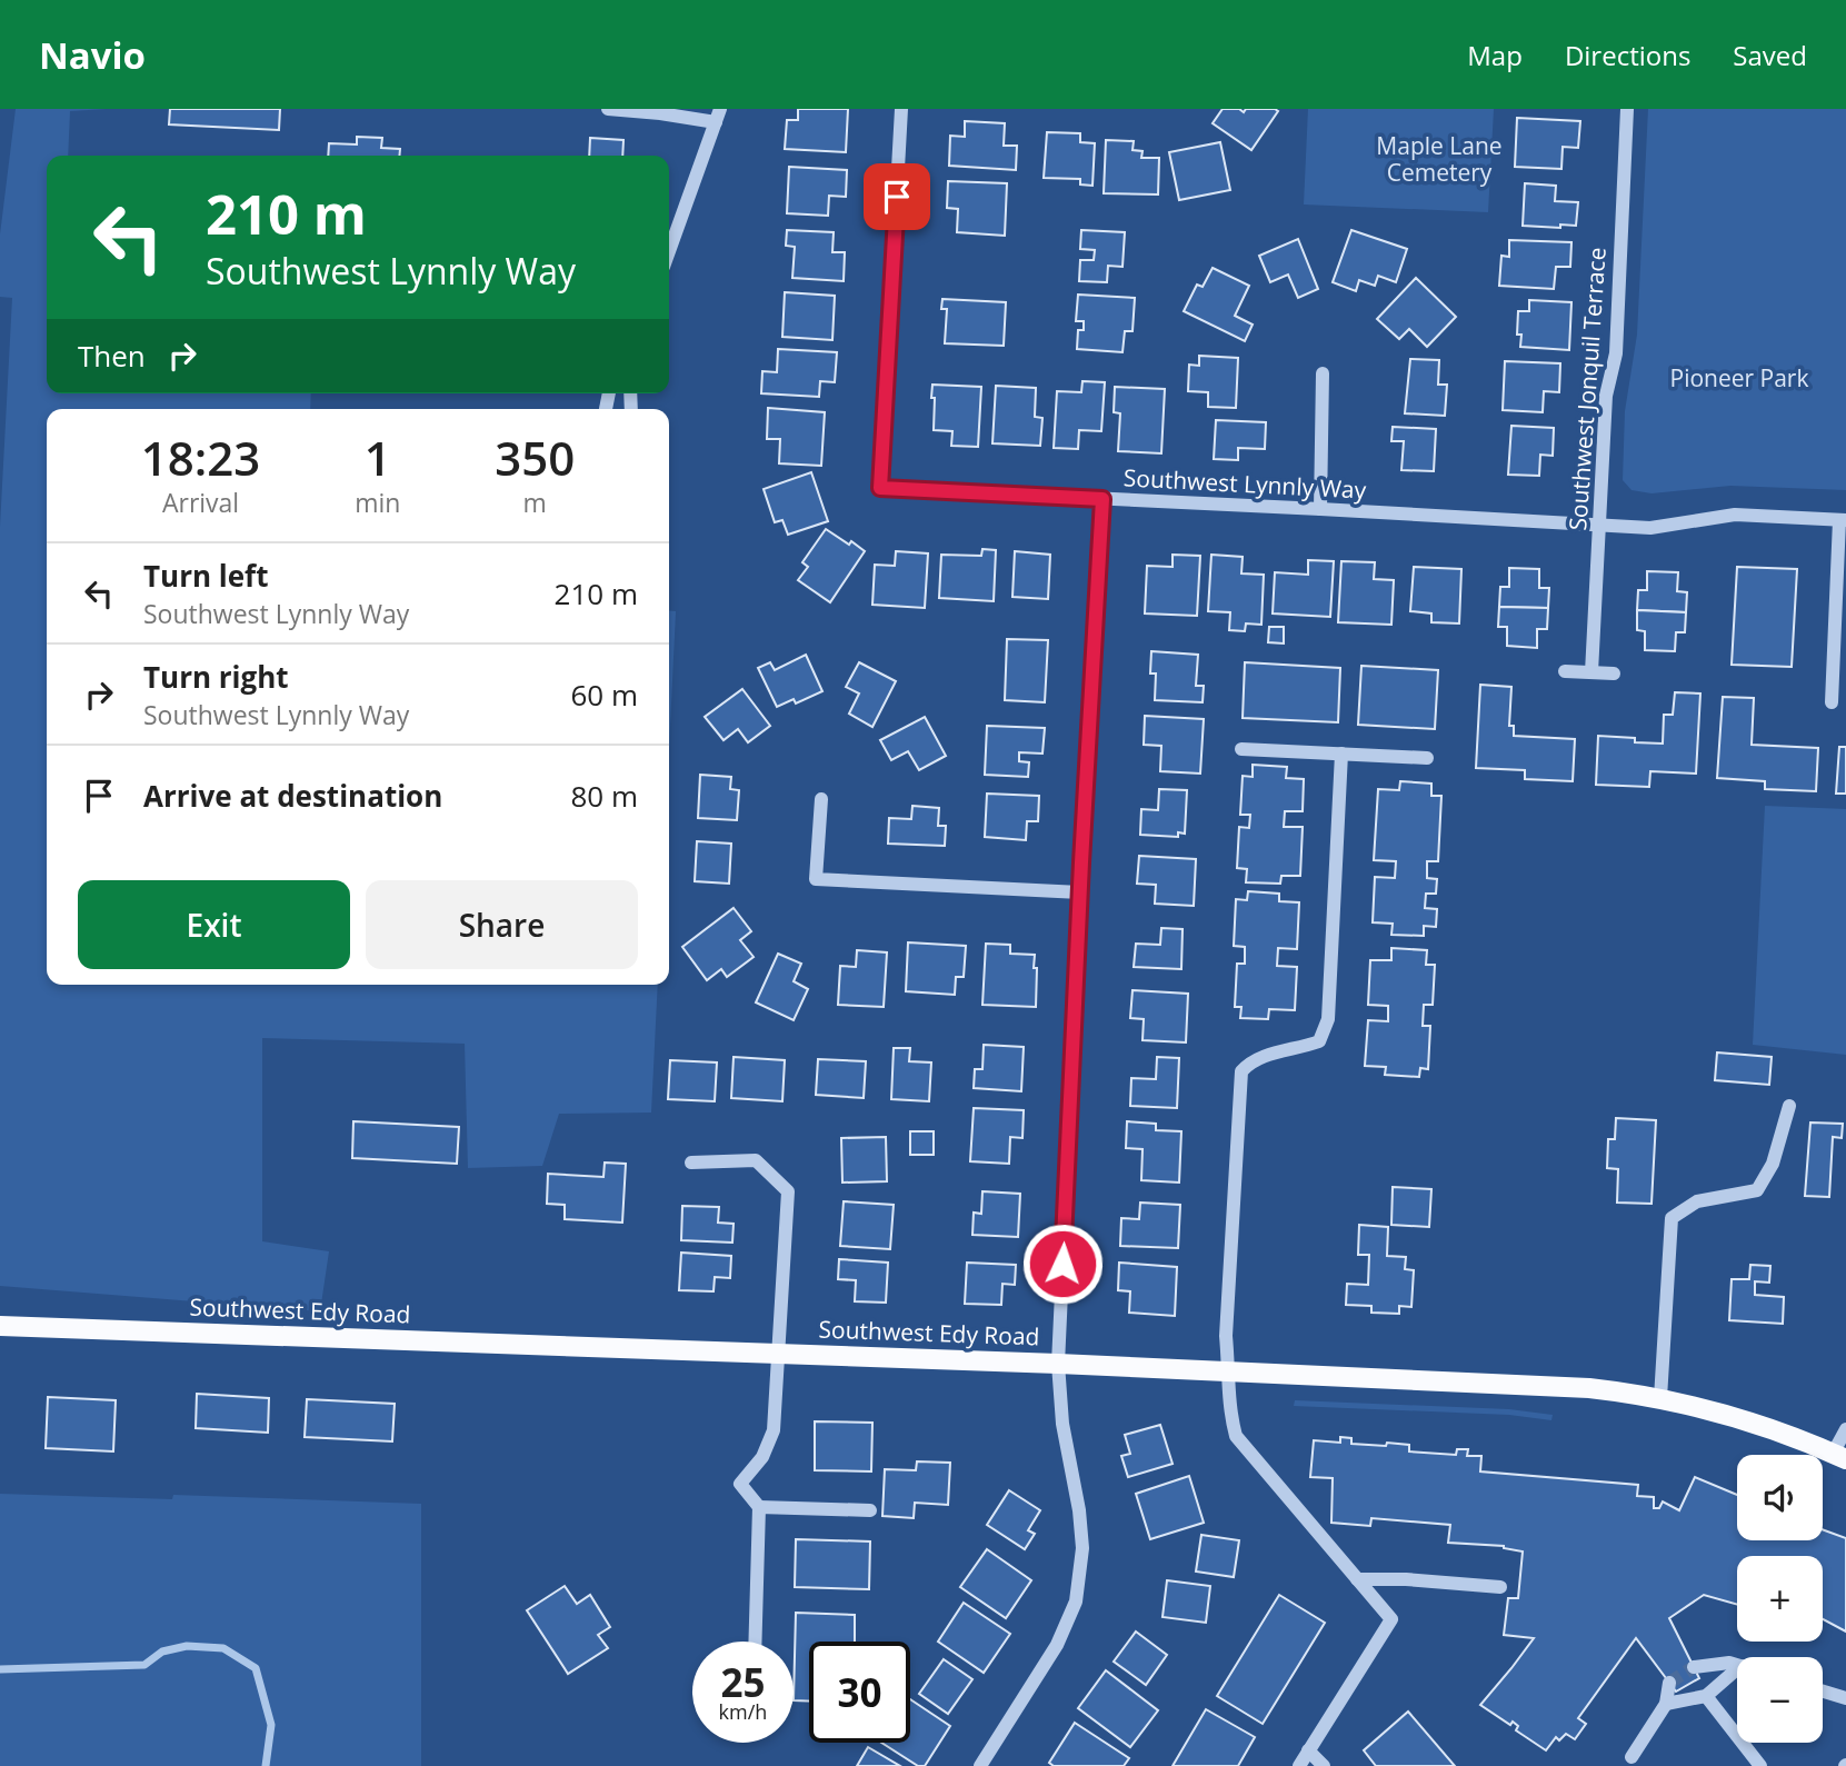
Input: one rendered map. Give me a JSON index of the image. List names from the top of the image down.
{
  "streets": {
    "main road": ["Southwest Edy Road"],
    "street": ["Southwest Jonquil Terrace", "Southwest Lynnly Way"]
  },
  "crossings": [
    ["Southwest Jonquil Terrace", "Southwest Lynnly Way"]
  ],
  "parks": ["Maple Lane Cemetery", "Pioneer Park"],
  "page": {
    "header": "Navio",
    "nav": ["Map", "Directions", "Saved"],
    "turn": ["210 m", "Southwest Lynnly Way"],
    "then": "Then",
    "eta": [
      "18:23",
      "Arrival",
      "1",
      "min",
      "350",
      "m"
    ],
    "list": [
      {
        "name": "Turn left",
        "note": "Southwest Lynnly Way",
        "value": "210 m"
      },
      {
        "name": "Turn right",
        "note": "Southwest Lynnly Way",
        "value": "60 m"
      },
      {
        "name": "Arrive at destination",
        "value": "80 m"
      }
    ],
    "buttons": ["Exit", "Share"],
    "map_buttons": ["+", "−"],
    "speed": "25 km/h",
    "limit": "30"
  }
}
